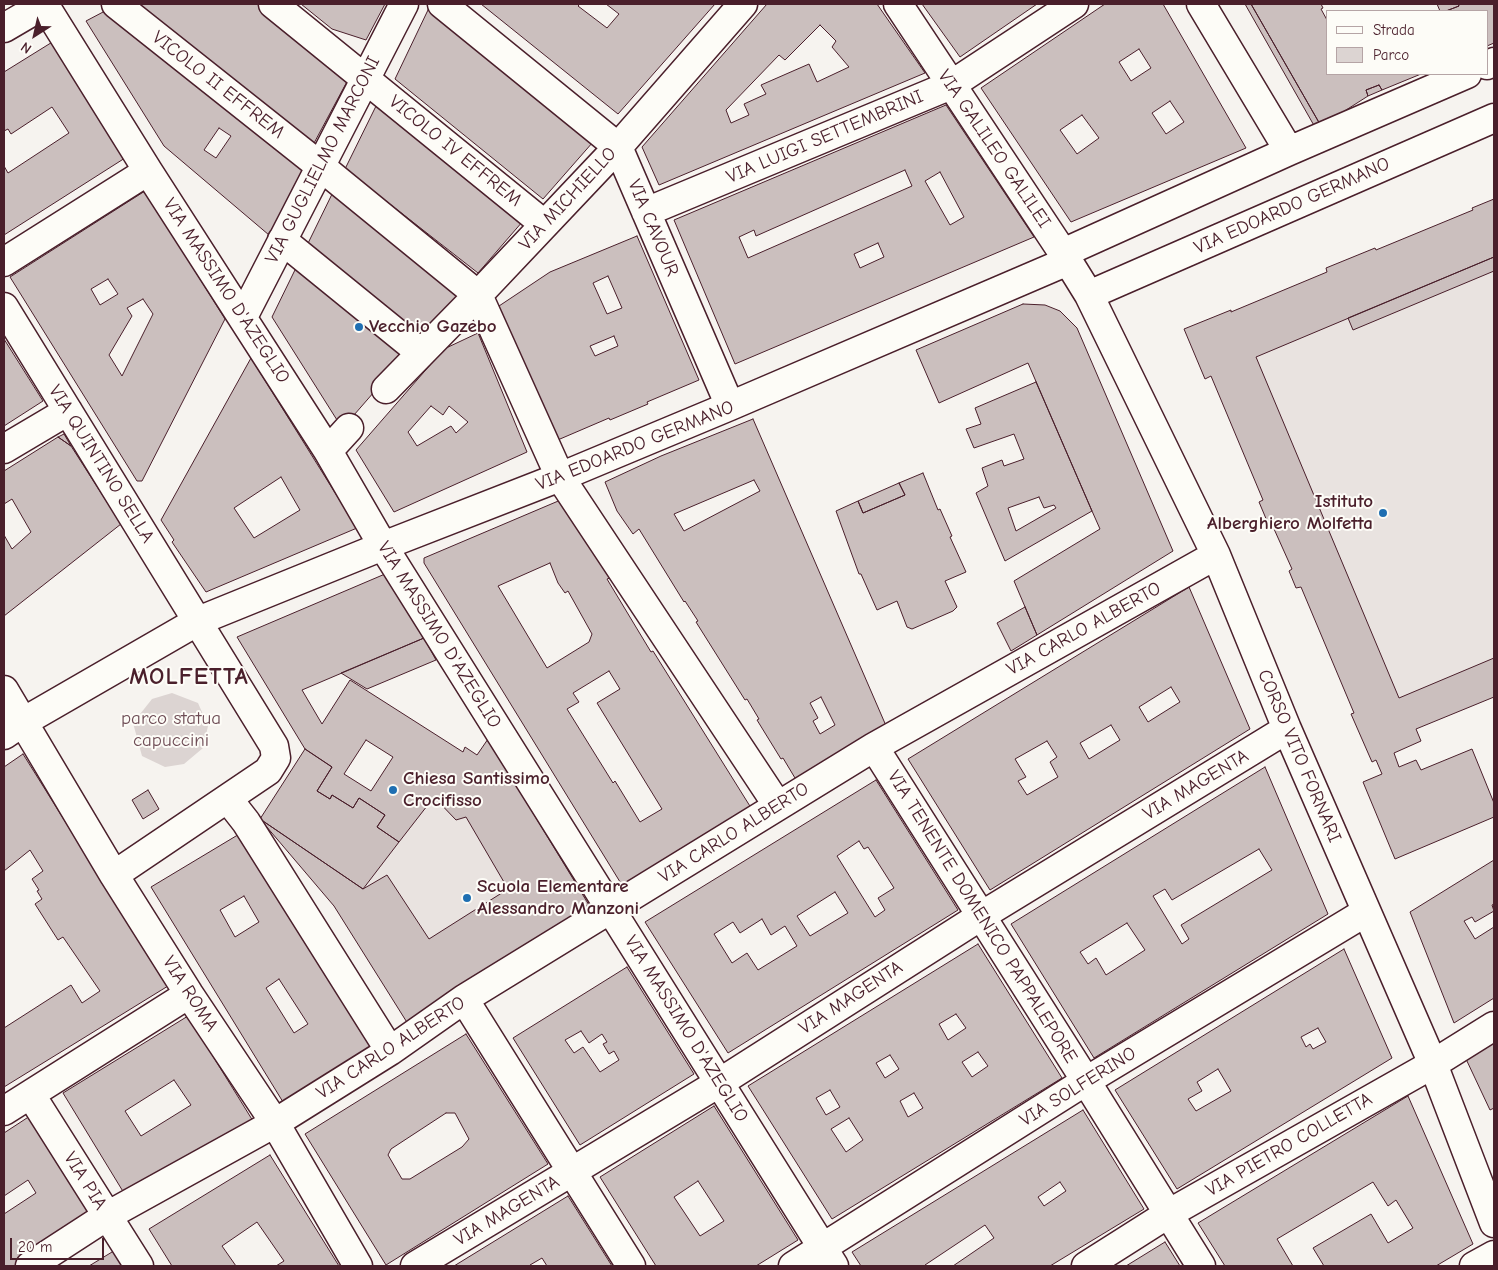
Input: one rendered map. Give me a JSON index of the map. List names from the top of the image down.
{
  "streets": {
    "street": [
      "VICOLO II EFFREM",
      "VIA LUIGI SETTEMBRINI",
      "VIA GALILEO GALILEI",
      "VICOLO IV EFFREM",
      "VIA GUGLIELMO MARCONI",
      "VIA MICHIELLO",
      "VIA EDOARDO GERMANO",
      "VIA CAVOUR",
      "VIA MASSIMO D'AZEGLIO",
      "VIA QUINTINO SELLA",
      "VIA CARLO ALBERTO",
      "CORSO VITO FORNARI",
      "VIA MAGENTA",
      "VIA TENENTE DOMENICO PAPPALEPORE",
      "VIA ROMA",
      "VIA SOLFERINO",
      "VIA PIETRO COLLETTA",
      "VIA PIA"
    ]
  },
  "crossings": [
    ["VICOLO II EFFREM", "VIA GUGLIELMO MARCONI"],
    ["VICOLO II EFFREM", "VIA MICHIELLO"],
    ["VIA LUIGI SETTEMBRINI", "VIA GALILEO GALILEI"],
    ["VIA LUIGI SETTEMBRINI", "VIA CAVOUR"],
    ["VIA GALILEO GALILEI", "VIA EDOARDO GERMANO"],
    ["VIA GALILEO GALILEI", "CORSO VITO FORNARI"],
    ["VICOLO IV EFFREM", "VIA GUGLIELMO MARCONI"],
    ["VICOLO IV EFFREM", "VIA MICHIELLO"],
    ["VIA GUGLIELMO MARCONI", "VIA MASSIMO D'AZEGLIO"],
    ["VIA MICHIELLO", "VIA CAVOUR"],
    ["VIA EDOARDO GERMANO", "VIA CAVOUR"],
    ["VIA EDOARDO GERMANO", "VIA MASSIMO D'AZEGLIO"],
    ["VIA EDOARDO GERMANO", "VIA QUINTINO SELLA"],
    ["VIA EDOARDO GERMANO", "CORSO VITO FORNARI"],
    ["VIA EDOARDO GERMANO", "VIA ROMA"],
    ["VIA MASSIMO D'AZEGLIO", "VIA CARLO ALBERTO"],
    ["VIA MASSIMO D'AZEGLIO", "VIA MAGENTA"],
    ["VIA MASSIMO D'AZEGLIO", "VIA SOLFERINO"],
    ["VIA QUINTINO SELLA", "VIA ROMA"],
    ["VIA CARLO ALBERTO", "CORSO VITO FORNARI"],
    ["VIA CARLO ALBERTO", "VIA TENENTE DOMENICO PAPPALEPORE"],
    ["VIA CARLO ALBERTO", "VIA ROMA"],
    ["VIA CARLO ALBERTO", "VIA PIA"],
    ["CORSO VITO FORNARI", "VIA MAGENTA"],
    ["CORSO VITO FORNARI", "VIA SOLFERINO"],
    ["CORSO VITO FORNARI", "VIA PIETRO COLLETTA"],
    ["VIA MAGENTA", "VIA TENENTE DOMENICO PAPPALEPORE"],
    ["VIA TENENTE DOMENICO PAPPALEPORE", "VIA SOLFERINO"],
    ["VIA TENENTE DOMENICO PAPPALEPORE", "VIA PIETRO COLLETTA"]
  ],
  "districts": ["MOLFETTA"],
  "parks": ["parco statua capuccini"],
  "places": [
    "Vecchio Gazebo",
    "Istituto Alberghiero Molfetta",
    "Chiesa Santissimo Crocifisso",
    "Scuola Elementare Alessandro Manzoni"
  ],
  "legend": ["Strada", "Parco"],
  "scale_bar": "20 m",
  "north": "bottom left"
}
